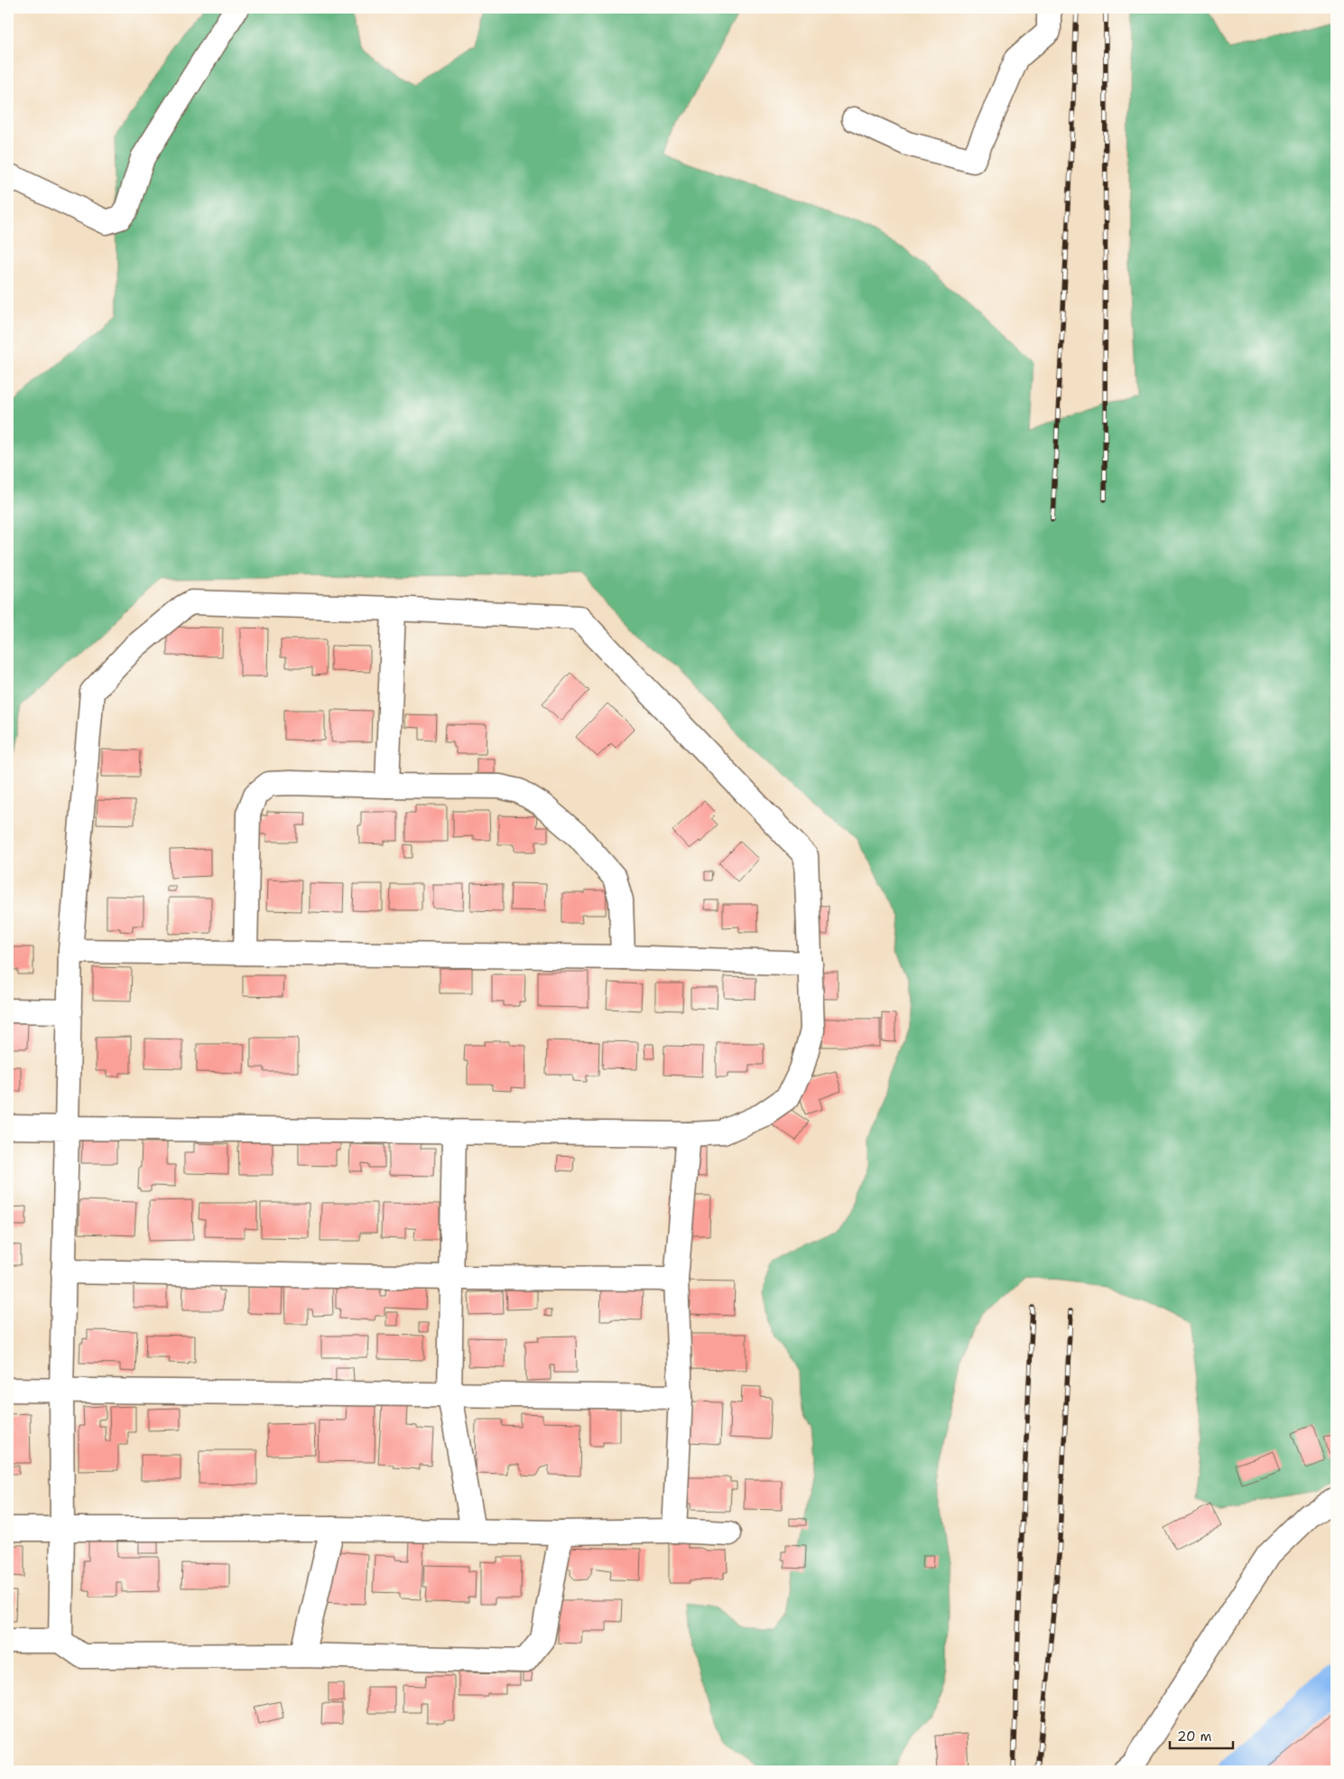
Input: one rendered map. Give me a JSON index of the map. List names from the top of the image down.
{
  "scale_bar": "20 m"
}
